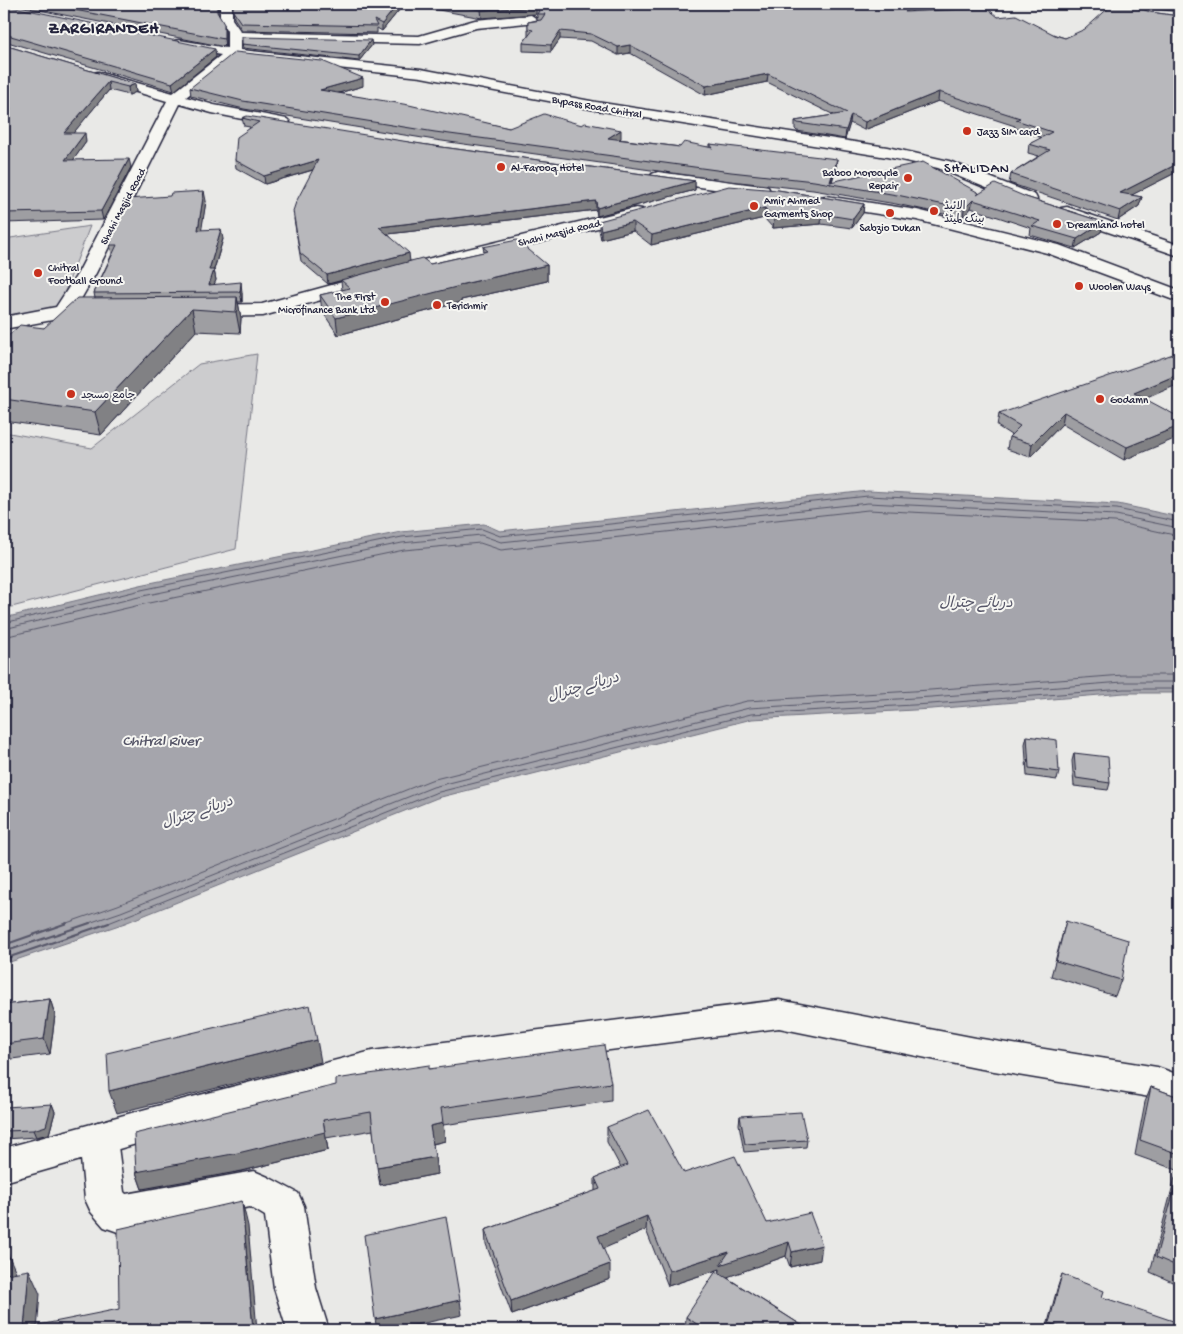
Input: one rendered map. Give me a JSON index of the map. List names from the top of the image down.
{
  "streets": {
    "main road": ["Bypass Road Chitral", "Shahi Masjid Road"]
  },
  "districts": ["ZARGIRANDEH", "SHALIDAN"],
  "water": ["دریائے چترال", "Chitral River"],
  "places": [
    "Jazz SIM card",
    "Al-Farooq Hotel",
    "Baboo Morocycle Repair",
    "Amir Ahmed Garments Shop",
    "الائیڈ بینک لمیٹڈ",
    "Sabzio Dukan",
    "Dreamland hotel",
    "Chitral Football Ground",
    "Woolen Ways",
    "The FIrst Microfinance Bank Ltd",
    "Terichmir",
    "جامع مسجد",
    "Godamn"
  ]
}
